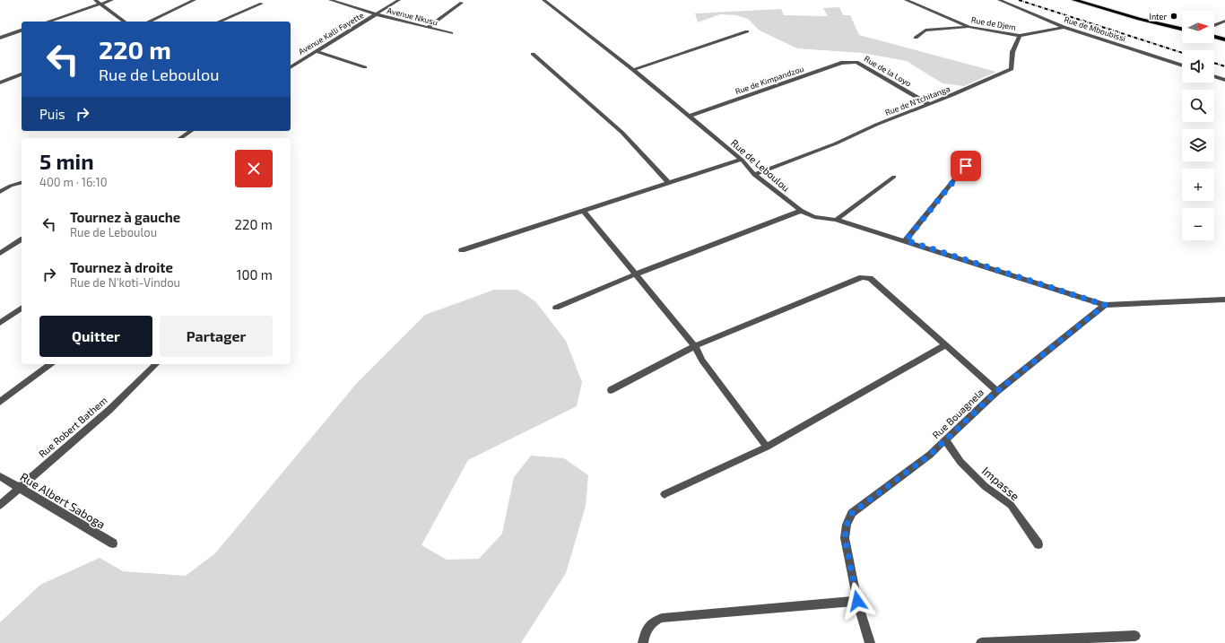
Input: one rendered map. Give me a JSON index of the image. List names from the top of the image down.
{
  "streets": {
    "street": [
      "Avenue Nkusu",
      "Rue de Djem",
      "Rue de Mboubissi",
      "Avenue Kalli Fayette",
      "Rue de la Loyo",
      "Rue de Kimpandzou",
      "Rue de N'tchitanga",
      "Rue de Leboulou",
      "Rue Bouagnela",
      "Rue Robert Bathem",
      "Impasse",
      "Rue Albert Saboga"
    ]
  },
  "crossings": [
    ["Avenue Nkusu", "Avenue Kalli Fayette"],
    ["Rue de Djem", "Rue de N'tchitanga"],
    ["Rue de la Loyo", "Rue de Kimpandzou"],
    ["Rue de la Loyo", "Rue de N'tchitanga"],
    ["Rue de Kimpandzou", "Rue de Leboulou"],
    ["Rue de N'tchitanga", "Rue de Leboulou"],
    ["Rue de Leboulou", "Rue Bouagnela"],
    ["Rue Bouagnela", "Impasse"],
    ["Rue Robert Bathem", "Rue Albert Saboga"]
  ],
  "places": ["Inter"],
  "north": "right",
  "page": {
    "map_buttons": ["+", "−"],
    "turn": ["220 m", "Rue de Leboulou"],
    "then": "Puis",
    "heading": ["5 min", "400 m · 16:10"],
    "list": [
      {
        "name": "Tournez à gauche",
        "note": "Rue de Leboulou",
        "value": "220 m"
      },
      {
        "name": "Tournez à droite",
        "note": "Rue de N'koti-Vindou",
        "value": "100 m"
      }
    ],
    "buttons": ["Quitter", "Partager"]
  }
}
